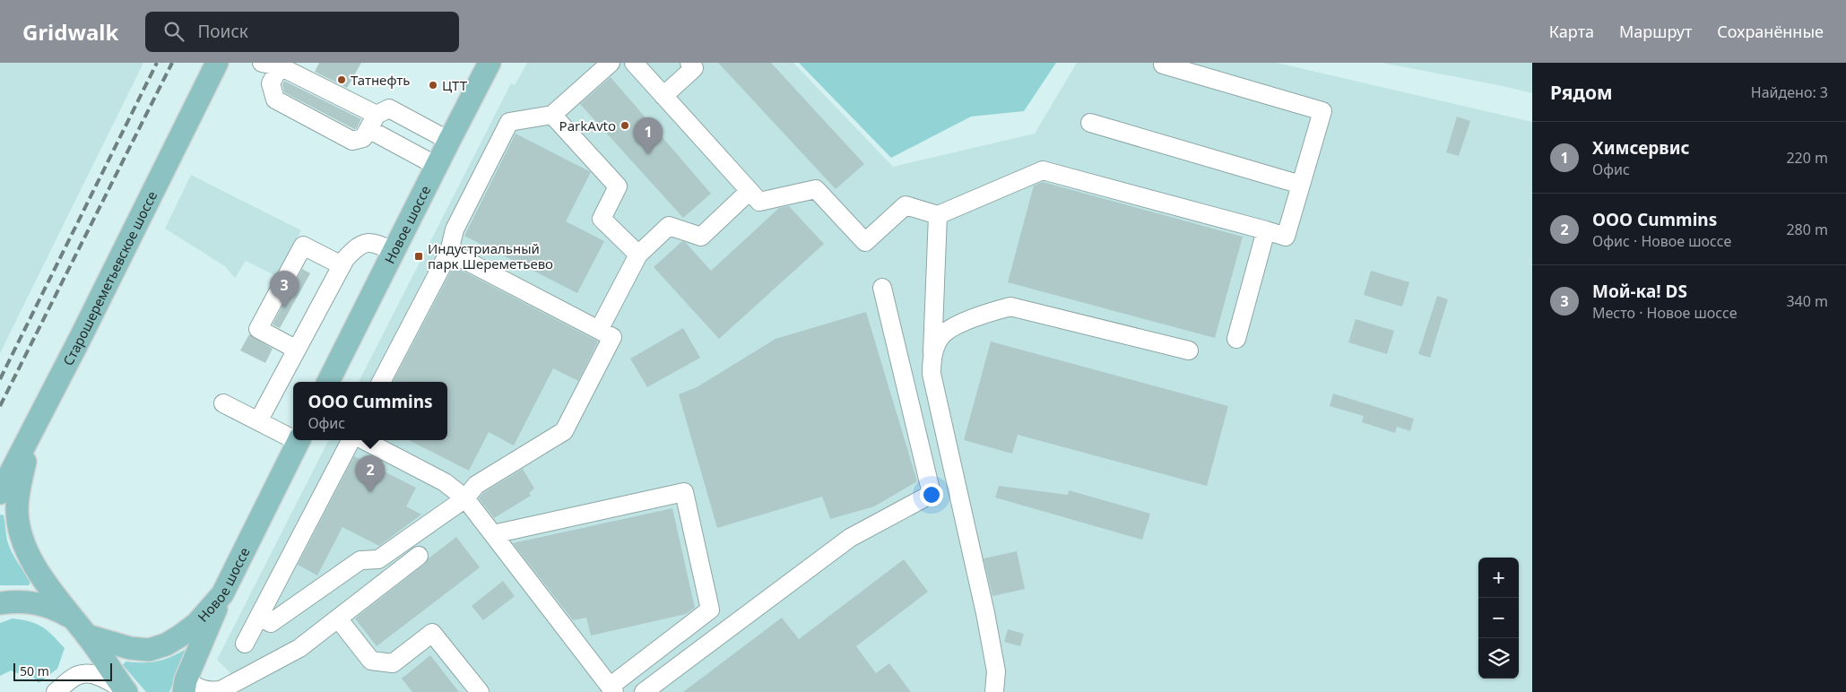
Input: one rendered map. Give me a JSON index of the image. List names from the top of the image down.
{
  "streets": {
    "main road": ["Новое шоссе", "Старошереметьевское шоссе"]
  },
  "places": {
    "other": ["Татнефть", "ЦТТ", "ParkAvto"],
    "transit": ["Индустриальный парк Шереметьево"]
  },
  "scale_bar": "50 m",
  "page": {
    "header": "Gridwalk",
    "search": "Поиск",
    "nav": ["Карта", "Маршрут", "Сохранённые"],
    "heading": ["Рядом", "Найдено: 3"],
    "pins": ["1", "3", "2"],
    "list": [
      {
        "mark": "1",
        "name": "Химсервис",
        "note": "Офис",
        "value": "220 m"
      },
      {
        "mark": "2",
        "name": "OOO Cummins",
        "note": "Офис · Новое шоссе",
        "value": "280 m"
      },
      {
        "mark": "3",
        "name": "Мой-ка! DS",
        "note": "Место · Новое шоссе",
        "value": "340 m"
      }
    ],
    "popup": ["OOO Cummins", "Офис"],
    "map_buttons": ["+", "−"],
    "scale": "50 m"
  }
}
